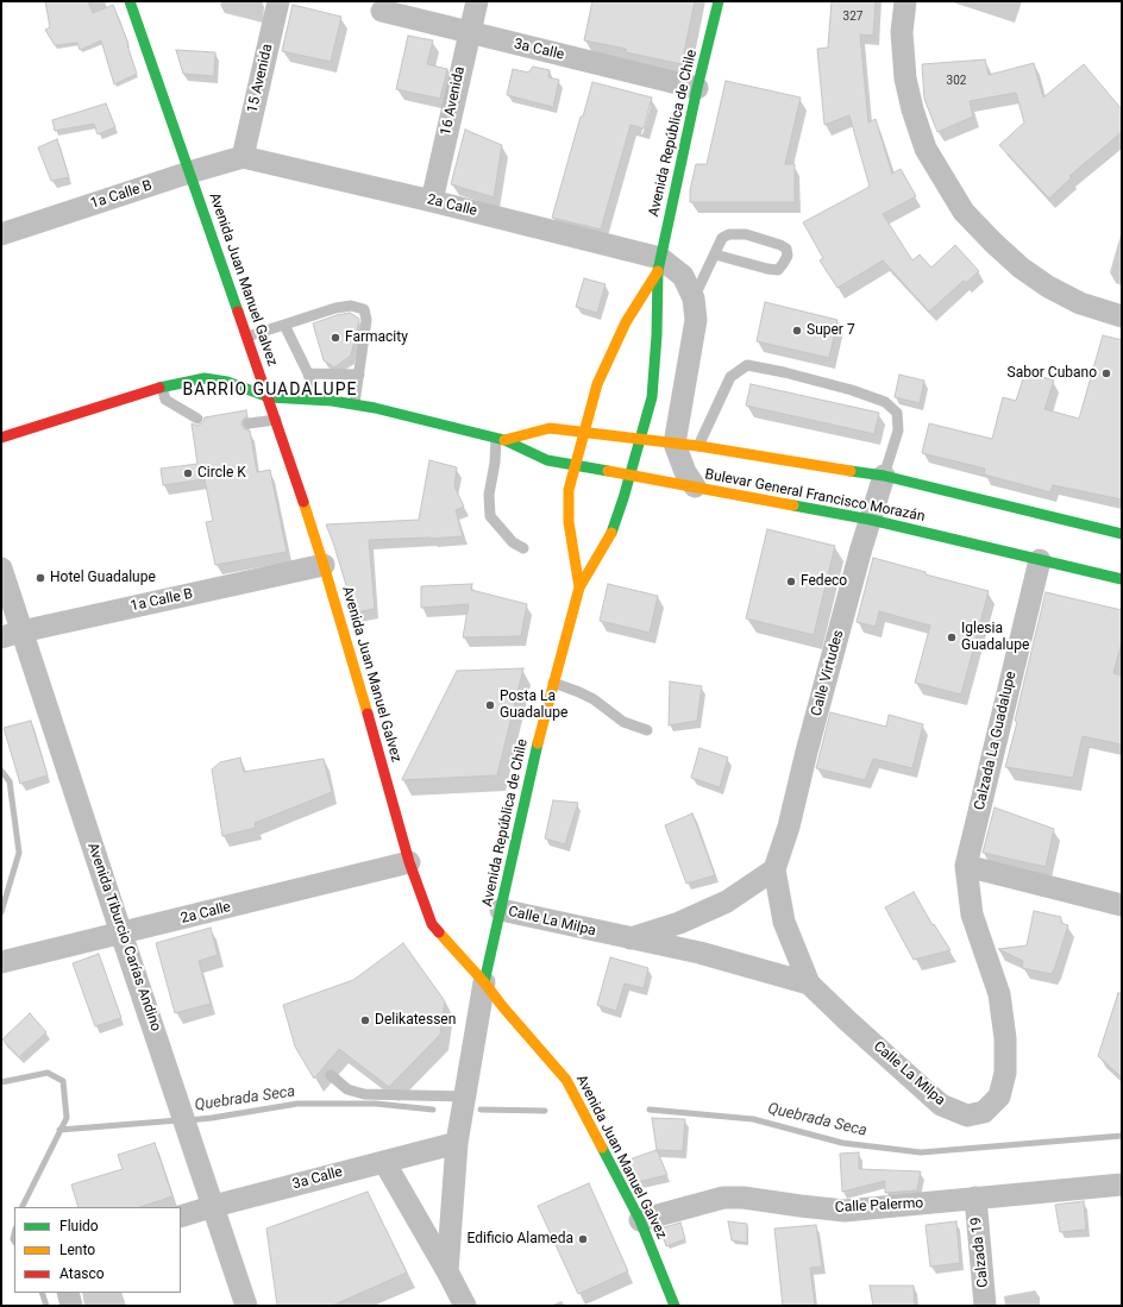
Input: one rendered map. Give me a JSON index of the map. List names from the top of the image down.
{
  "streets": {
    "street": [
      "3a Calle",
      "15 Avenida",
      "16 Avenida",
      "Avenida República de Chile",
      "1a Calle B",
      "2a Calle",
      "Avenida Juan Manuel Galvez",
      "Bulevar General Francisco Morazán",
      "Calle Virtudes",
      "Calzada La Guadalupe",
      "Calle La Milpa",
      "Avenida Tiburcio Carías Andino",
      "Calle Palermo",
      "Calzada 19"
    ]
  },
  "crossings": [
    ["3a Calle", "16 Avenida"],
    ["3a Calle", "Avenida República de Chile"],
    ["3a Calle", "Avenida Tiburcio Carías Andino"],
    ["15 Avenida", "1a Calle B"],
    ["15 Avenida", "2a Calle"],
    ["16 Avenida", "2a Calle"],
    ["Avenida República de Chile", "2a Calle"],
    ["Avenida República de Chile", "Avenida Juan Manuel Galvez"],
    ["Avenida República de Chile", "Calle La Milpa"],
    ["1a Calle B", "2a Calle"],
    ["1a Calle B", "Avenida Juan Manuel Galvez"],
    ["1a Calle B", "Avenida Tiburcio Carías Andino"],
    ["2a Calle", "Avenida Juan Manuel Galvez"],
    ["2a Calle", "Avenida Tiburcio Carías Andino"],
    ["Avenida Juan Manuel Galvez", "Bulevar General Francisco Morazán"],
    ["Avenida Juan Manuel Galvez", "Calle Palermo"],
    ["Bulevar General Francisco Morazán", "Calle Virtudes"],
    ["Bulevar General Francisco Morazán", "Calzada La Guadalupe"],
    ["Calle Virtudes", "Calle La Milpa"],
    ["Calzada La Guadalupe", "Calle La Milpa"],
    ["Calle Palermo", "Calzada 19"]
  ],
  "districts": ["BARRIO GUADALUPE"],
  "water": ["Quebrada Seca"],
  "places": [
    "Super 7",
    "Farmacity",
    "Sabor Cubano",
    "Circle K",
    "Hotel Guadalupe",
    "Fedeco",
    "Iglesia Guadalupe",
    "Posta La Guadalupe",
    "Delikatessen",
    "Edificio Alameda"
  ],
  "house_numbers": ["327", "302"],
  "legend": ["Fluido", "Lento", "Atasco"]
}
